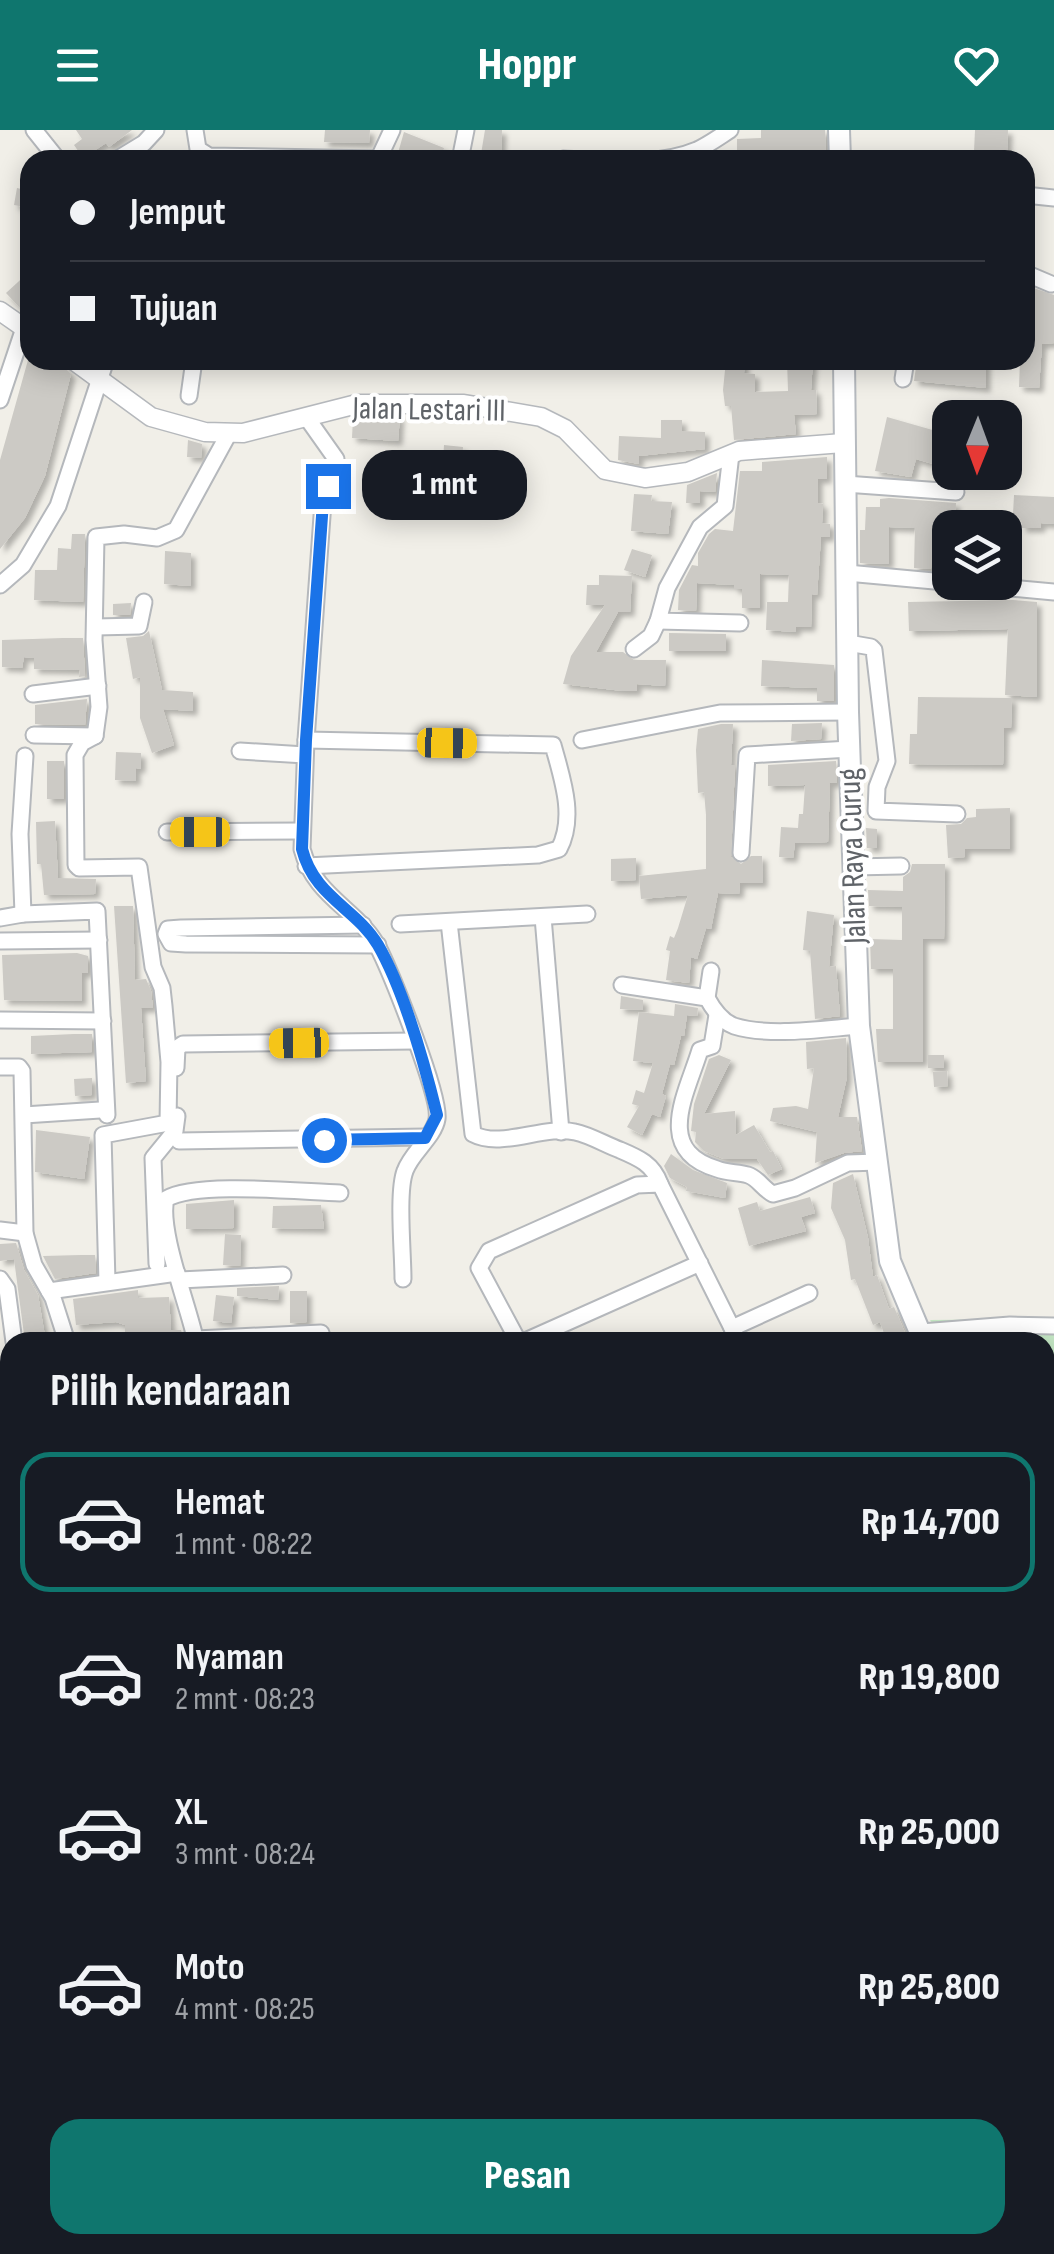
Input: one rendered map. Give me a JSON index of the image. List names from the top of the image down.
{
  "streets": {
    "main road": ["Jalan Raya Curug"],
    "street": ["Jalan Lestari III"]
  },
  "crossings": [
    ["Jalan Lestari III", "Jalan Raya Curug"]
  ],
  "north": "bottom",
  "page": {
    "header": "Hoppr",
    "banner": ["Jemput", "Tujuan"],
    "bubble": "1 mnt",
    "heading": "Pilih kendaraan",
    "list": [
      {
        "name": "Hemat",
        "note": "1 mnt · 08:22",
        "value": "Rp 14,700"
      },
      {
        "name": "Nyaman",
        "note": "2 mnt · 08:23",
        "value": "Rp 19,800"
      },
      {
        "name": "XL",
        "note": "3 mnt · 08:24",
        "value": "Rp 25,000"
      },
      {
        "name": "Moto",
        "note": "4 mnt · 08:25",
        "value": "Rp 25,800"
      }
    ],
    "buttons": "Pesan"
  }
}
